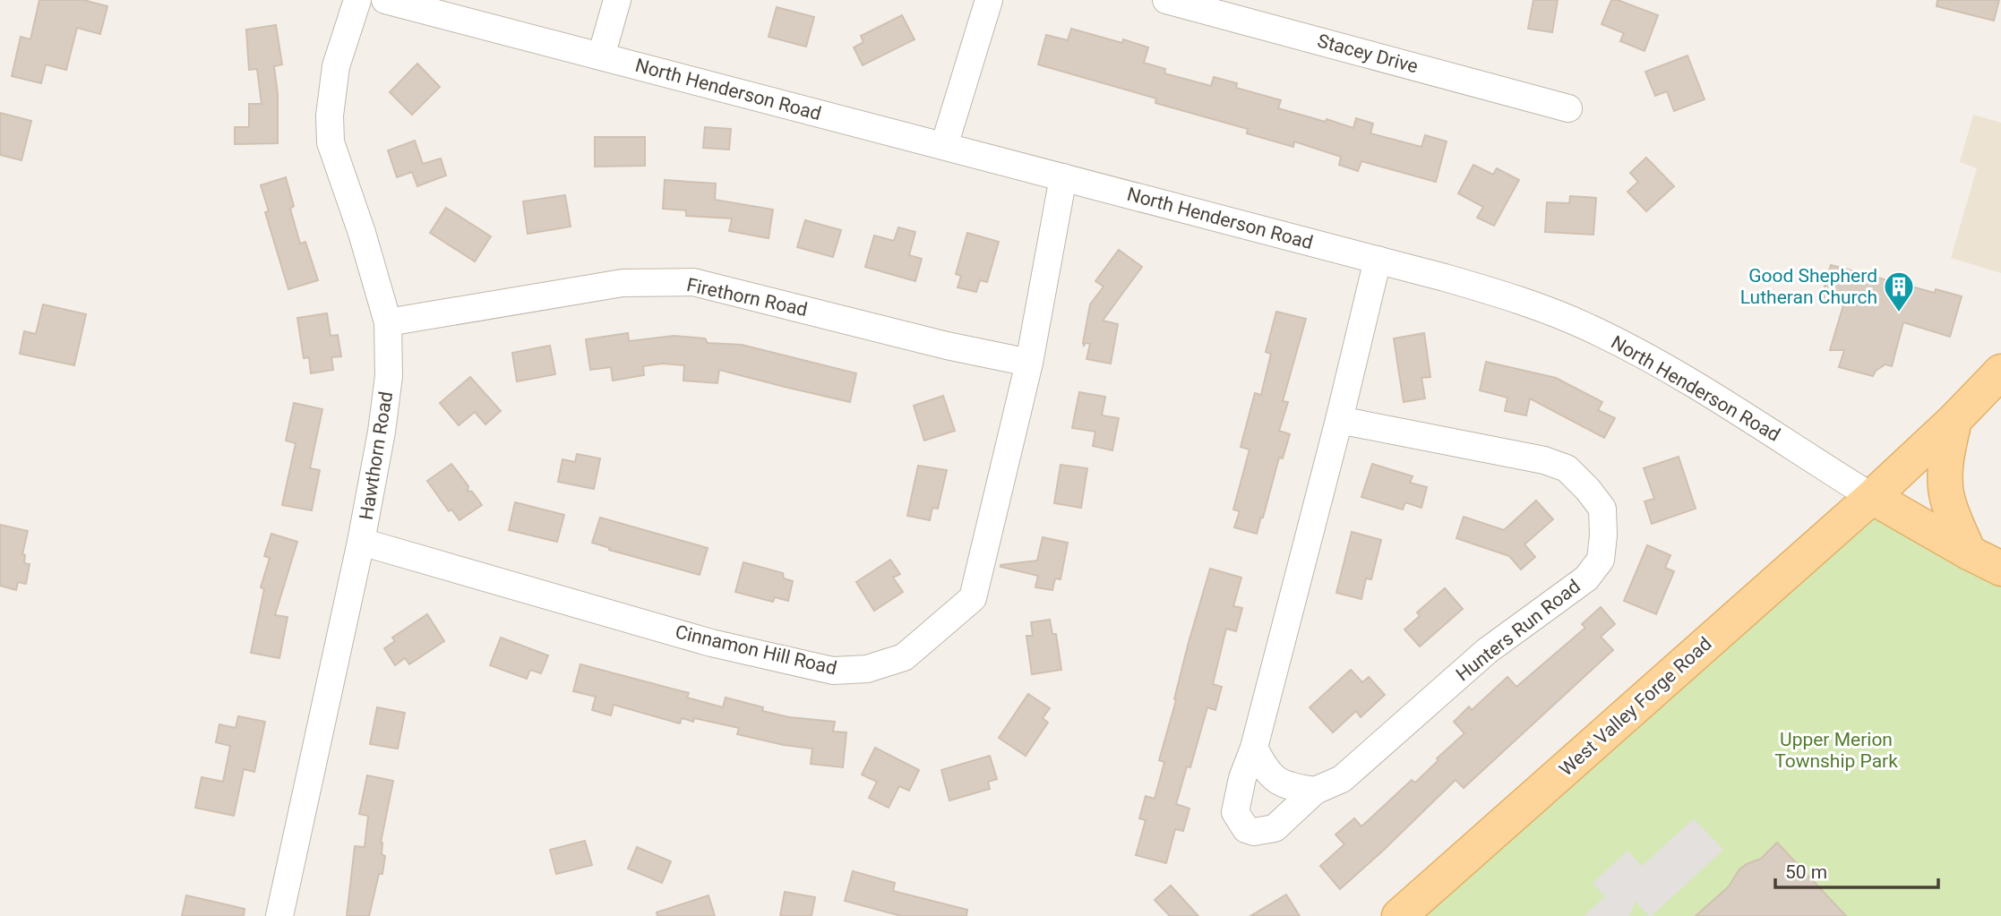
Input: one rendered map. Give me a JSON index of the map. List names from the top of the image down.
{
  "streets": {
    "main road": ["North Henderson Road", "West Valley Forge Road"],
    "street": [
      "Stacey Drive",
      "Firethorn Road",
      "Hawthorn Road",
      "Hunters Run Road",
      "Cinnamon Hill Road"
    ]
  },
  "crossings": [
    ["North Henderson Road", "Hunters Run Road"],
    ["North Henderson Road", "Cinnamon Hill Road"],
    ["North Henderson Road", "West Valley Forge Road"],
    ["Firethorn Road", "Hawthorn Road"],
    ["Firethorn Road", "Cinnamon Hill Road"],
    ["Hawthorn Road", "Cinnamon Hill Road"]
  ],
  "parks": ["Upper Merion Township Park"],
  "places": {
    "building": ["Good Shepherd Lutheran Church"]
  },
  "scale_bar": "50 m"
}
